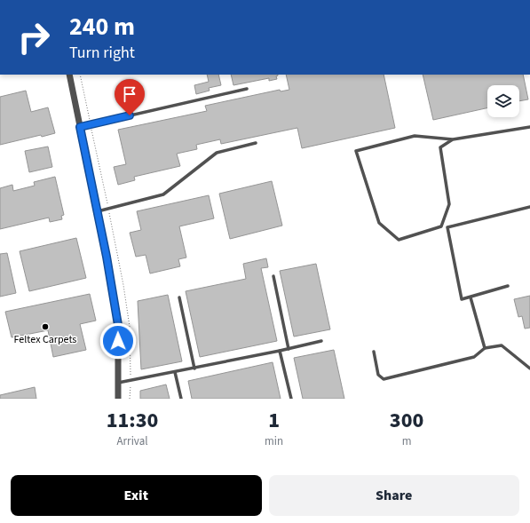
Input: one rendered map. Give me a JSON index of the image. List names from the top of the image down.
{
  "places": ["Feltex Carpets"],
  "page": {
    "turn": ["240 m", "Turn right"],
    "eta": [
      "11:30",
      "Arrival",
      "1",
      "min",
      "300",
      "m"
    ],
    "buttons": ["Exit", "Share"]
  }
}
